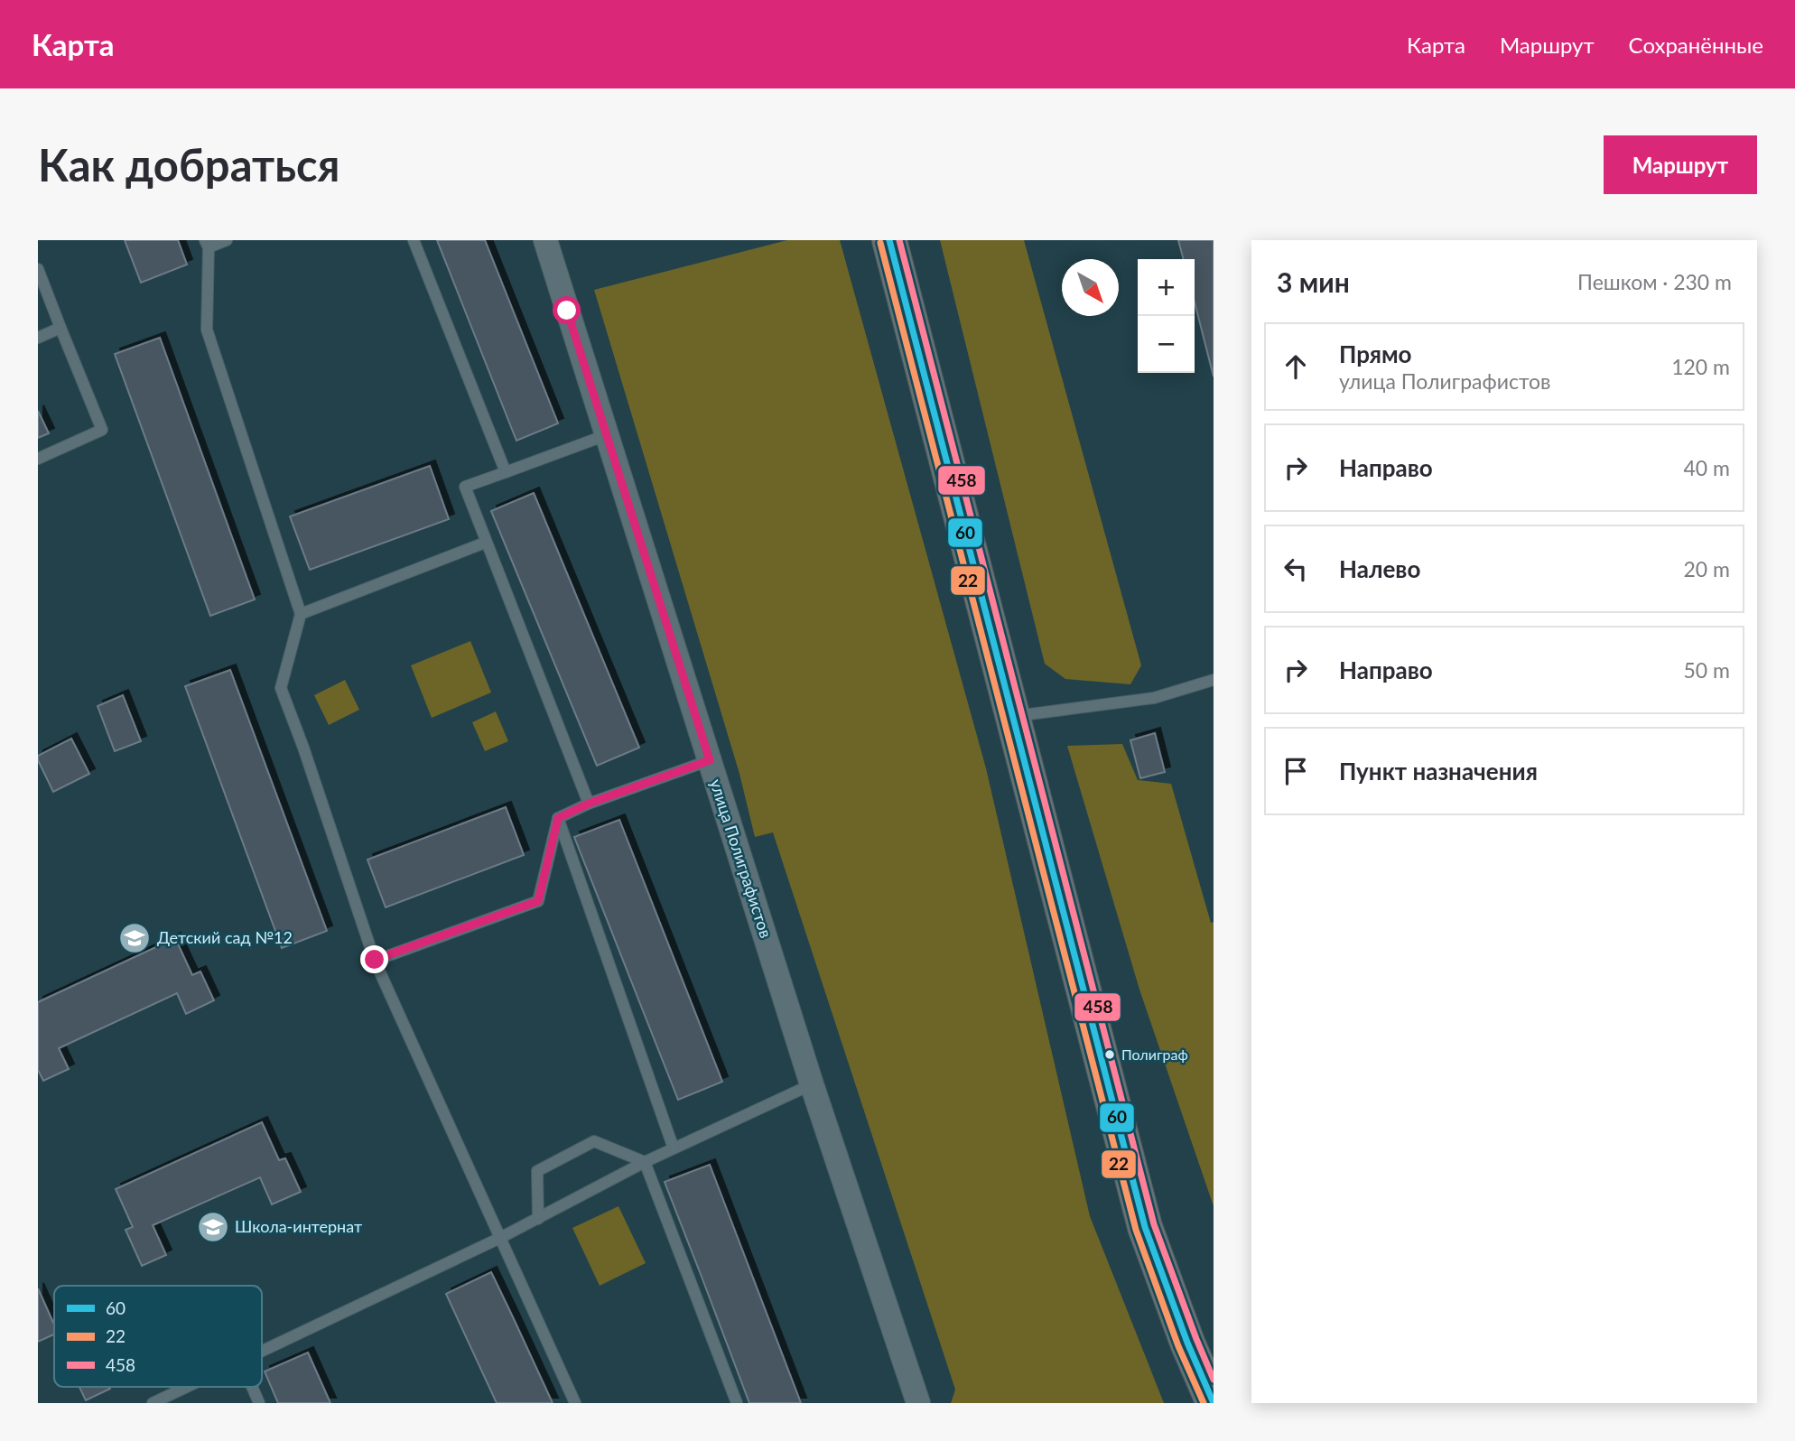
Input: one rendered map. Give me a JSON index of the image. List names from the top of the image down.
{
  "streets": {
    "street": ["улица Полиграфистов"]
  },
  "places": {
    "school or university": ["Детский сад №12", "Школа-интернат"],
    "other": ["Полиграф"]
  },
  "lines": ["transit line 60", "transit line 458", "transit line 22"],
  "legend": ["60", "22", "458"],
  "north": "bottom right",
  "page": {
    "header": "Карта",
    "nav": ["Карта", "Маршрут", "Сохранённые"],
    "buttons": "Маршрут",
    "title": "Как добраться",
    "heading": ["3 мин", "Пешком · 230 m"],
    "map_buttons": ["+", "−"],
    "list": [
      ["Прямо", "улица Полиграфистов", "120 m"],
      ["Направо", "40 m"],
      ["Налево", "20 m"],
      ["Направо", "50 m"],
      "Пункт назначения"
    ]
  }
}
